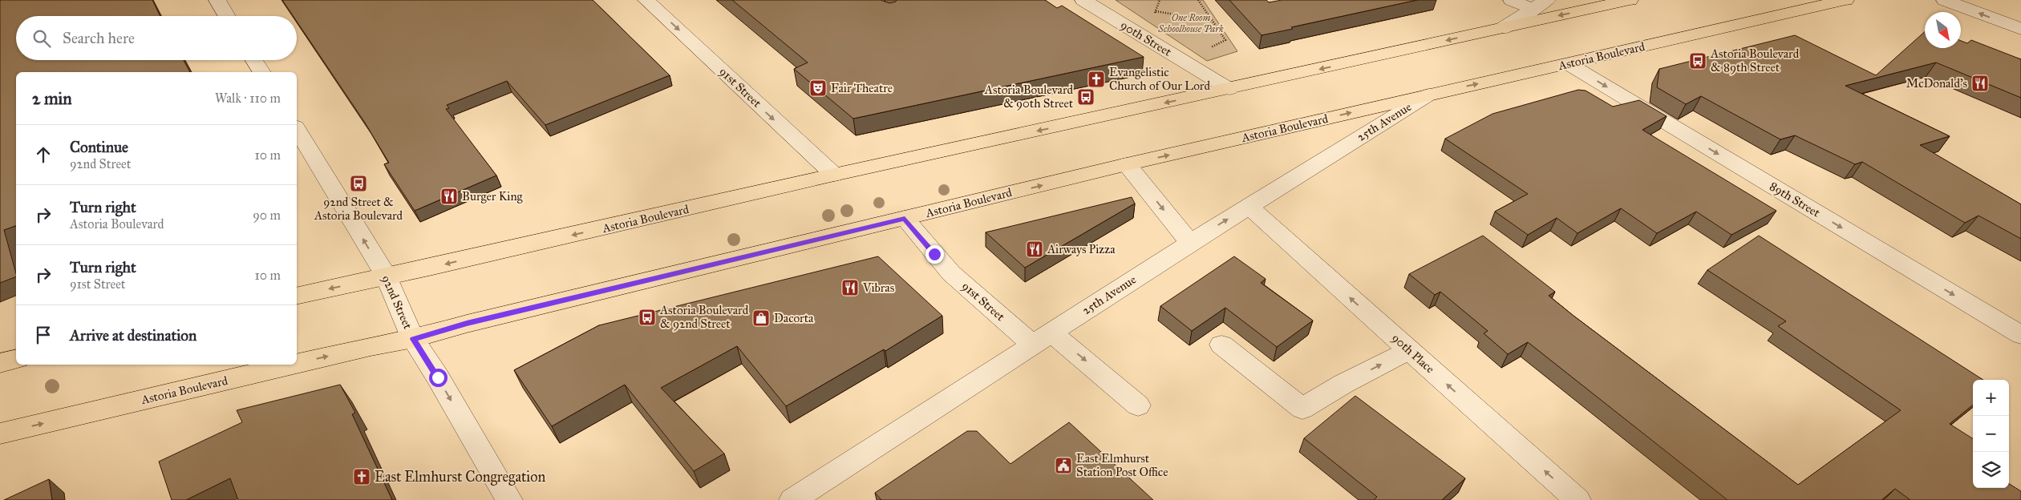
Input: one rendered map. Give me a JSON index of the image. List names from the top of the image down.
{
  "streets": {
    "main road": ["Astoria Boulevard"],
    "street": [
      "90th Street",
      "91st Street",
      "25th Avenue",
      "89th Street",
      "92nd Street",
      "90th Place"
    ]
  },
  "crossings": [
    ["90th Street", "Astoria Boulevard"],
    ["Astoria Boulevard", "91st Street"],
    ["Astoria Boulevard", "25th Avenue"],
    ["Astoria Boulevard", "89th Street"],
    ["Astoria Boulevard", "92nd Street"],
    ["91st Street", "25th Avenue"],
    ["25th Avenue", "90th Place"]
  ],
  "one_way": ["91st Street", "89th Street", "90th Place"],
  "parks": ["One Room Schoolhouse Park"],
  "places": {
    "bus stop": [
      "Astoria Boulevard & 89th Street",
      "Astoria Boulevard & 90th Street",
      "92nd Street & Astoria Boulevard",
      "Astoria Boulevard & 92nd Street"
    ],
    "church": ["Evangelistic Church of Our Lord", "East Elmhurst Congregation"],
    "restaurant": [
      "McDonald's",
      "Burger King",
      "Airways Pizza",
      "Vibras"
    ],
    "theatre": ["Fair Theatre"],
    "shop": ["Dacorta"],
    "public building": ["East Elmhurst Station Post Office"]
  },
  "north": "bottom right",
  "page": {
    "search": "Search here",
    "heading": ["2 min", "Walk · 110 m"],
    "list": [
      ["Continue", "92nd Street", "10 m"],
      ["Turn right", "Astoria Boulevard", "90 m"],
      ["Turn right", "91st Street", "10 m"],
      "Arrive at destination"
    ],
    "map_buttons": ["+", "−"]
  }
}
